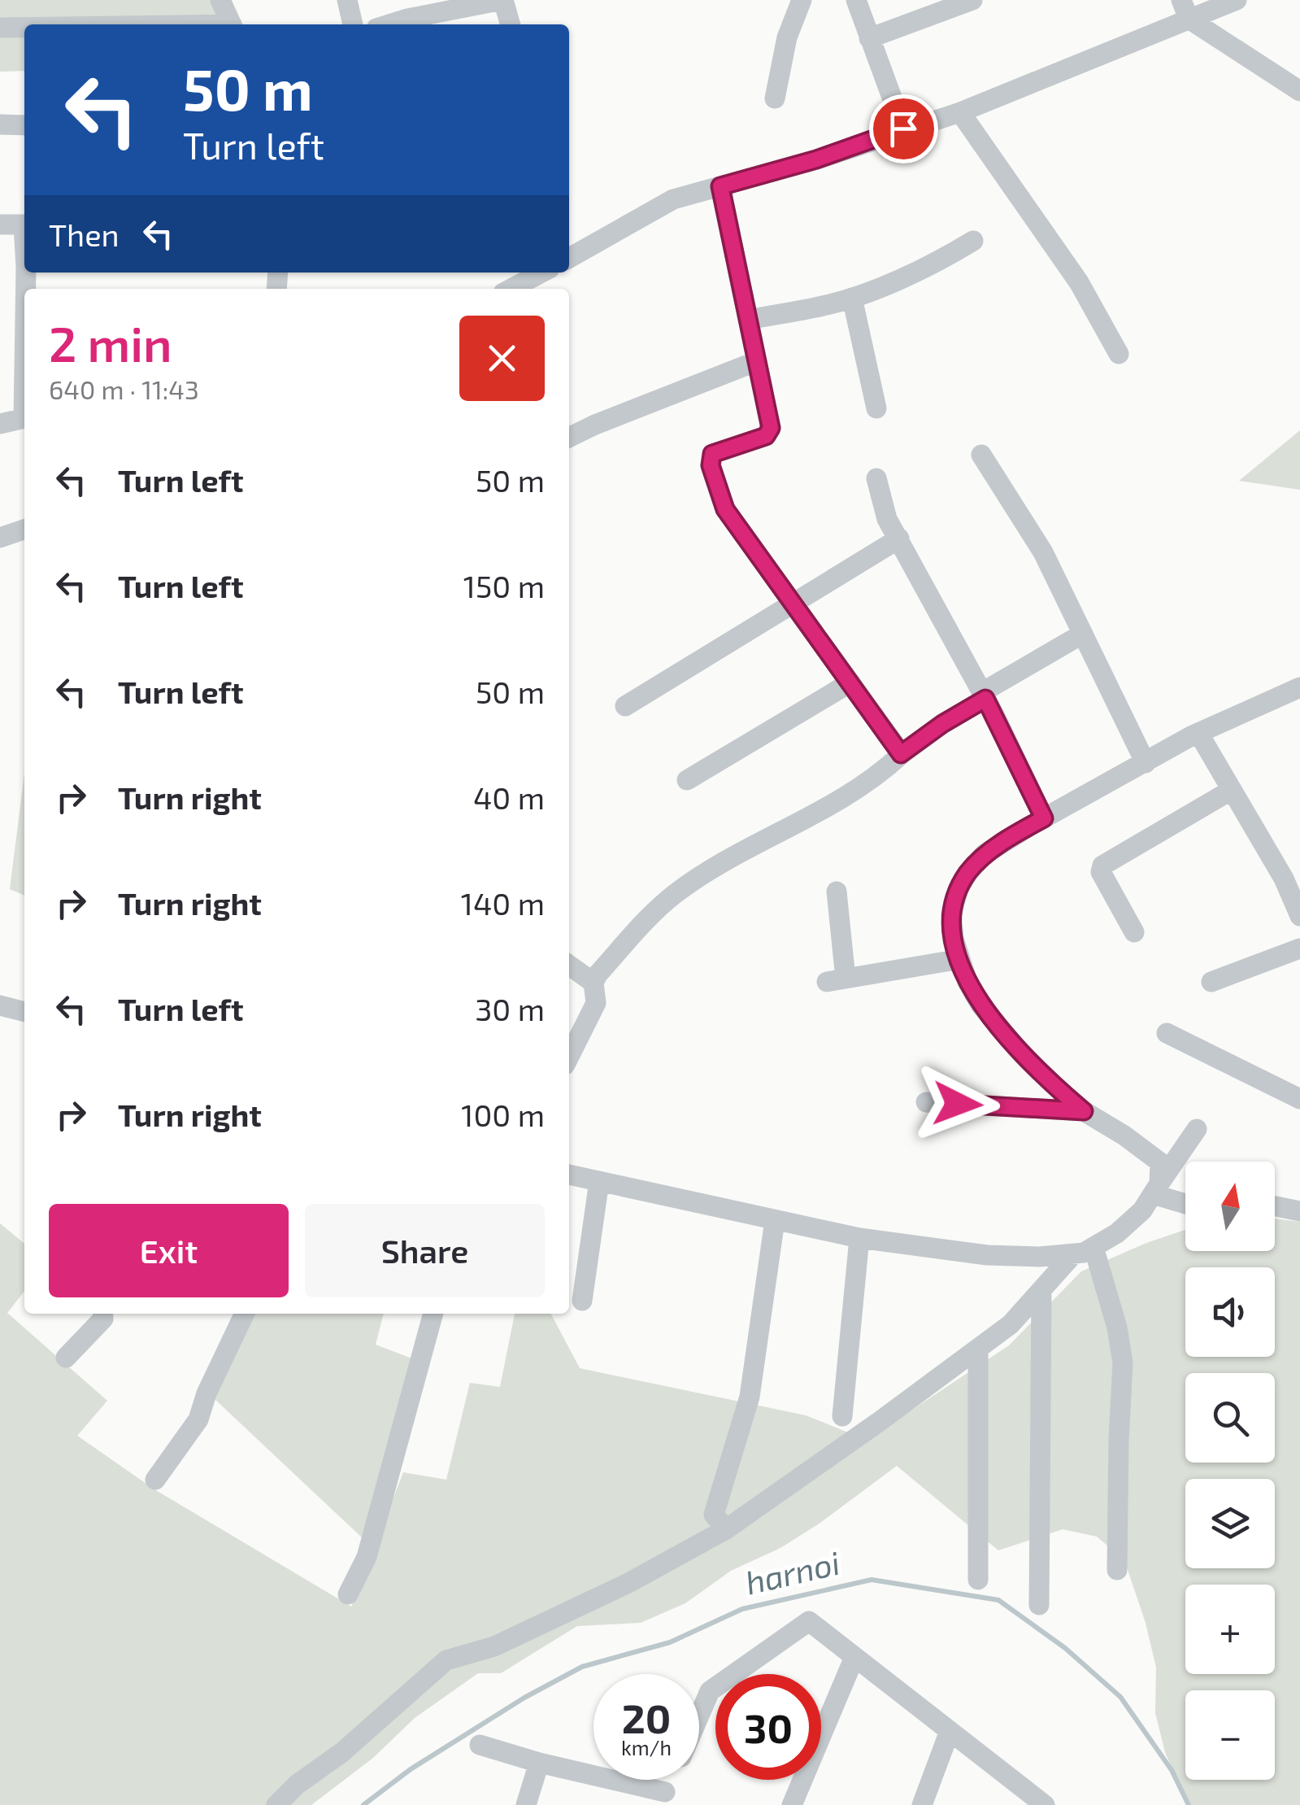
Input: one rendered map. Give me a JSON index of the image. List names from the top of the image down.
{
  "water": ["harnoi"],
  "north": "top",
  "page": {
    "turn": ["50 m", "Turn left"],
    "then": "Then",
    "heading": ["2 min", "640 m · 11:43"],
    "list": [
      {
        "name": "Turn left",
        "value": "50 m"
      },
      {
        "name": "Turn left",
        "value": "150 m"
      },
      {
        "name": "Turn left",
        "value": "50 m"
      },
      {
        "name": "Turn right",
        "value": "40 m"
      },
      {
        "name": "Turn right",
        "value": "140 m"
      },
      {
        "name": "Turn left",
        "value": "30 m"
      },
      {
        "name": "Turn right",
        "value": "100 m"
      }
    ],
    "map_buttons": ["+", "−"],
    "buttons": ["Exit", "Share"],
    "speed": "20 km/h",
    "limit": "30"
  }
}
